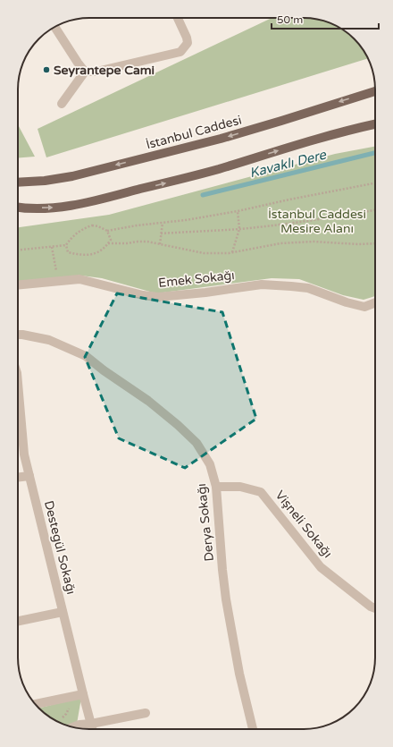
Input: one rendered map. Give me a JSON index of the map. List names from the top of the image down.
{
  "streets": {
    "main road": ["İstanbul Caddesi"],
    "street": [
      "Emek Sokağı",
      "Derya Sokağı",
      "Vişneli Sokağı",
      "Destegül Sokağı"
    ]
  },
  "crossings": [
    ["Derya Sokağı", "Vişneli Sokağı"]
  ],
  "water": ["Kavaklı Dere"],
  "parks": ["İstanbul Caddesi Mesire Alanı"],
  "places": ["Seyrantepe Cami"],
  "scale_bar": "50 m"
}
